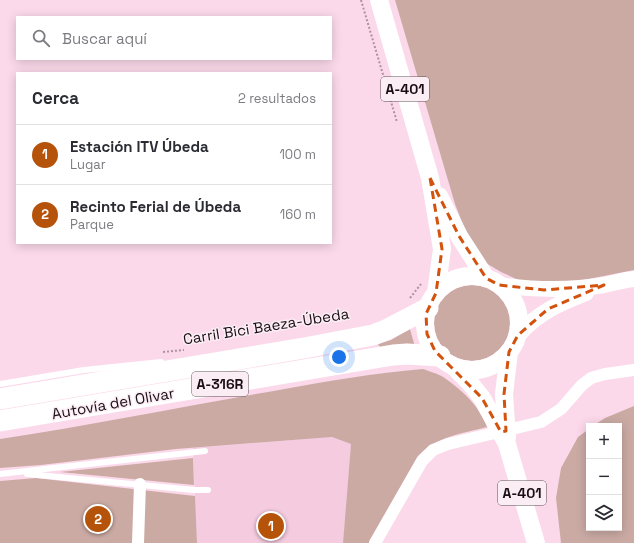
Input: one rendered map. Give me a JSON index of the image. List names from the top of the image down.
{
  "streets": {
    "highway": ["A-316R", "Autovía del Olivar"],
    "main road": ["A-401"],
    "path": ["Carril Bici Baeza-Úbeda"]
  },
  "crossings": [
    ["A-401", "Autovía del Olivar"]
  ],
  "page": {
    "search": "Buscar aquí",
    "heading": ["Cerca", "2 resultados"],
    "list": [
      {
        "mark": "1",
        "name": "Estación ITV Úbeda",
        "note": "Lugar",
        "value": "100 m"
      },
      {
        "mark": "2",
        "name": "Recinto Ferial de Úbeda",
        "note": "Parque",
        "value": "160 m"
      }
    ],
    "map_buttons": ["+", "−"],
    "pins": ["2", "1"]
  }
}
